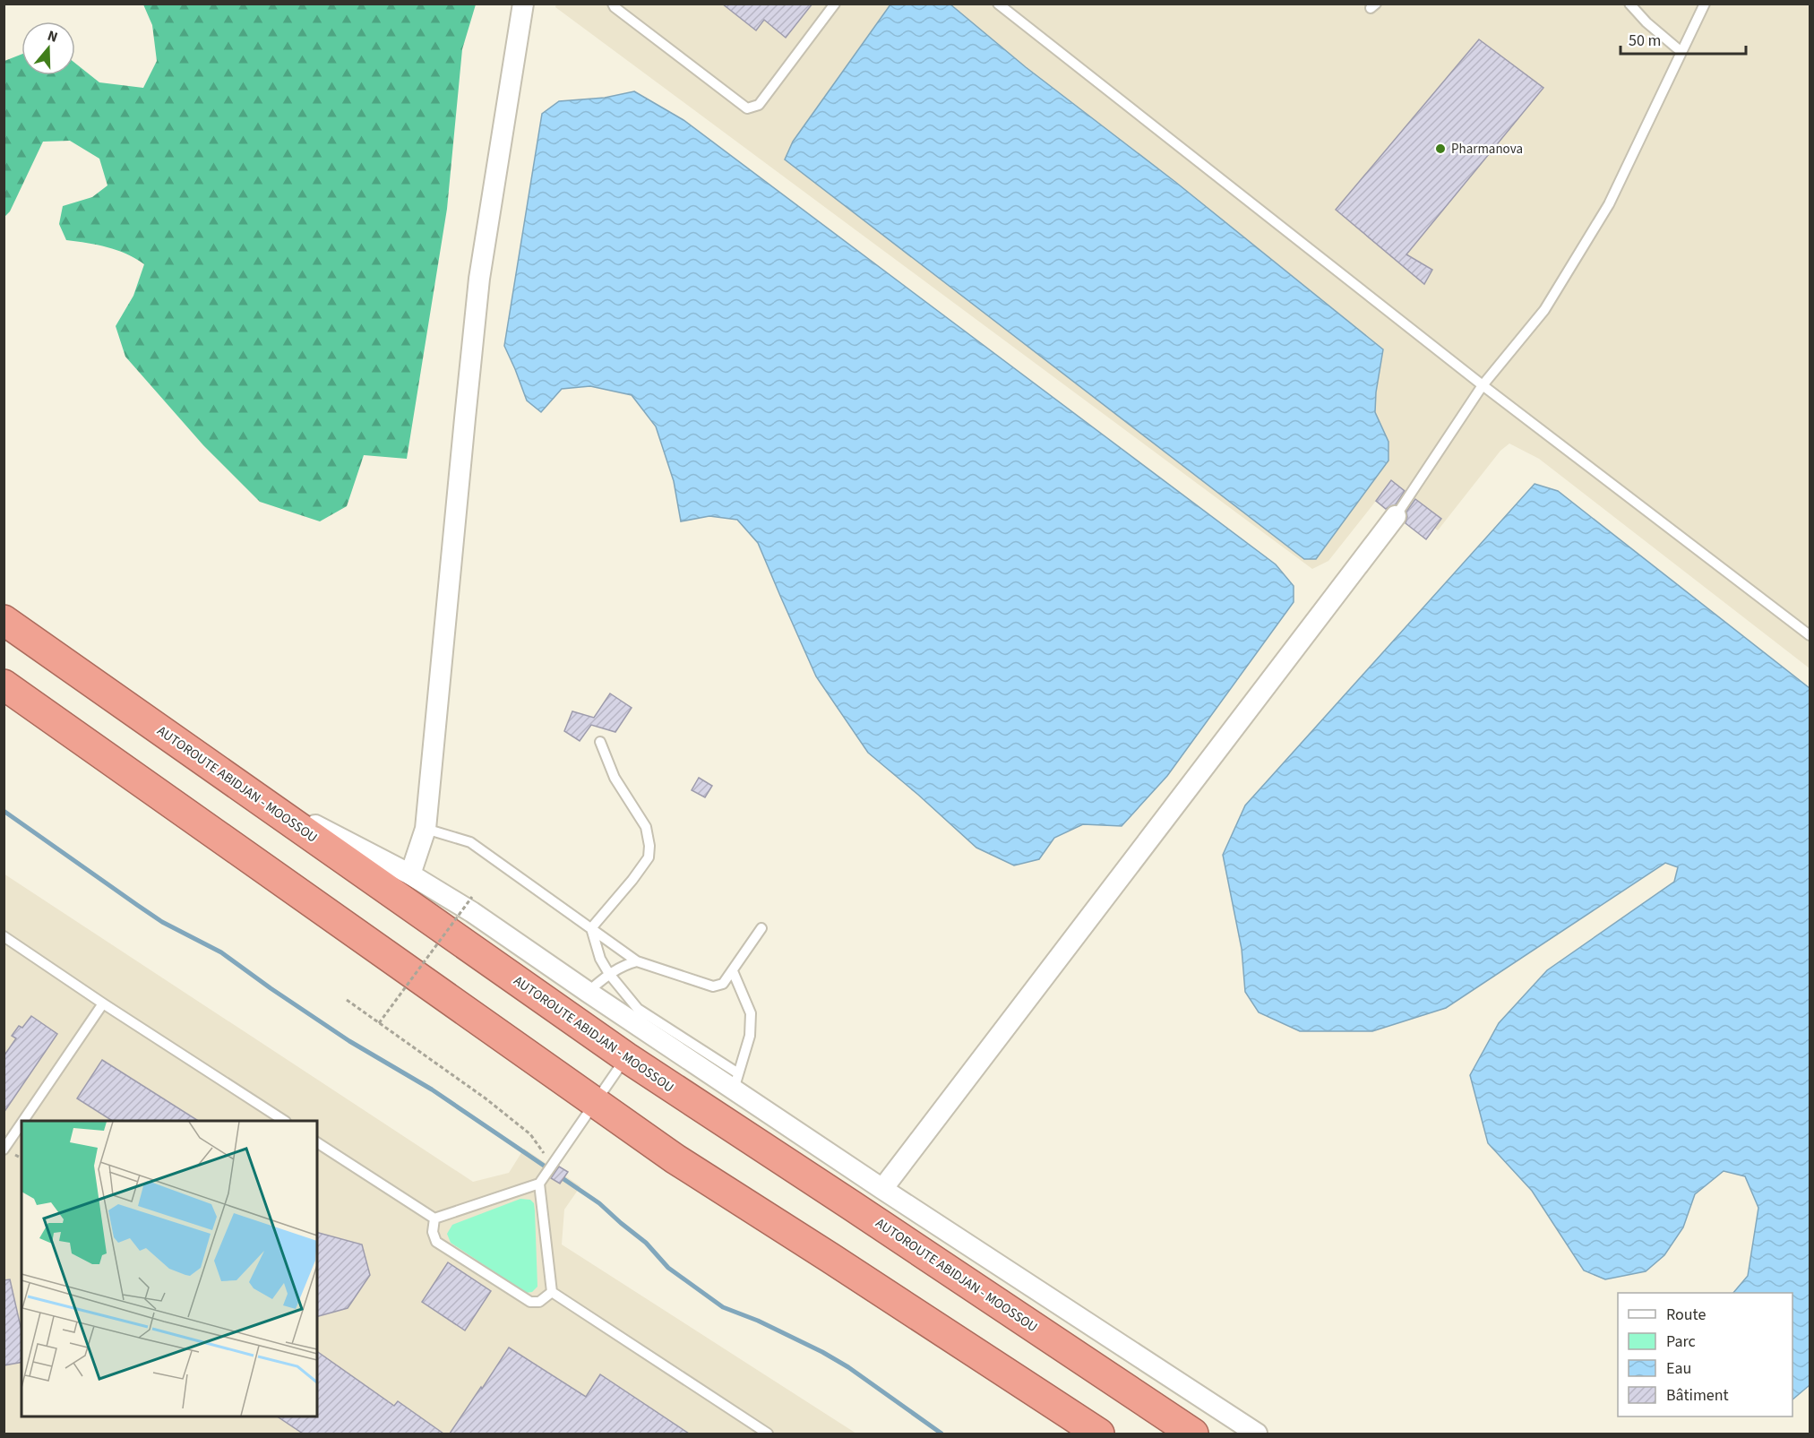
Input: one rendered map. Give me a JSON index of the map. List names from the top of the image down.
{
  "streets": {
    "highway": ["AUTOROUTE ABIDJAN - MOOSSOU"]
  },
  "places": ["Pharmanova"],
  "legend": [
    "Route",
    "Parc",
    "Eau",
    "Bâtiment"
  ],
  "scale_bar": "50 m",
  "north": "top"
}
